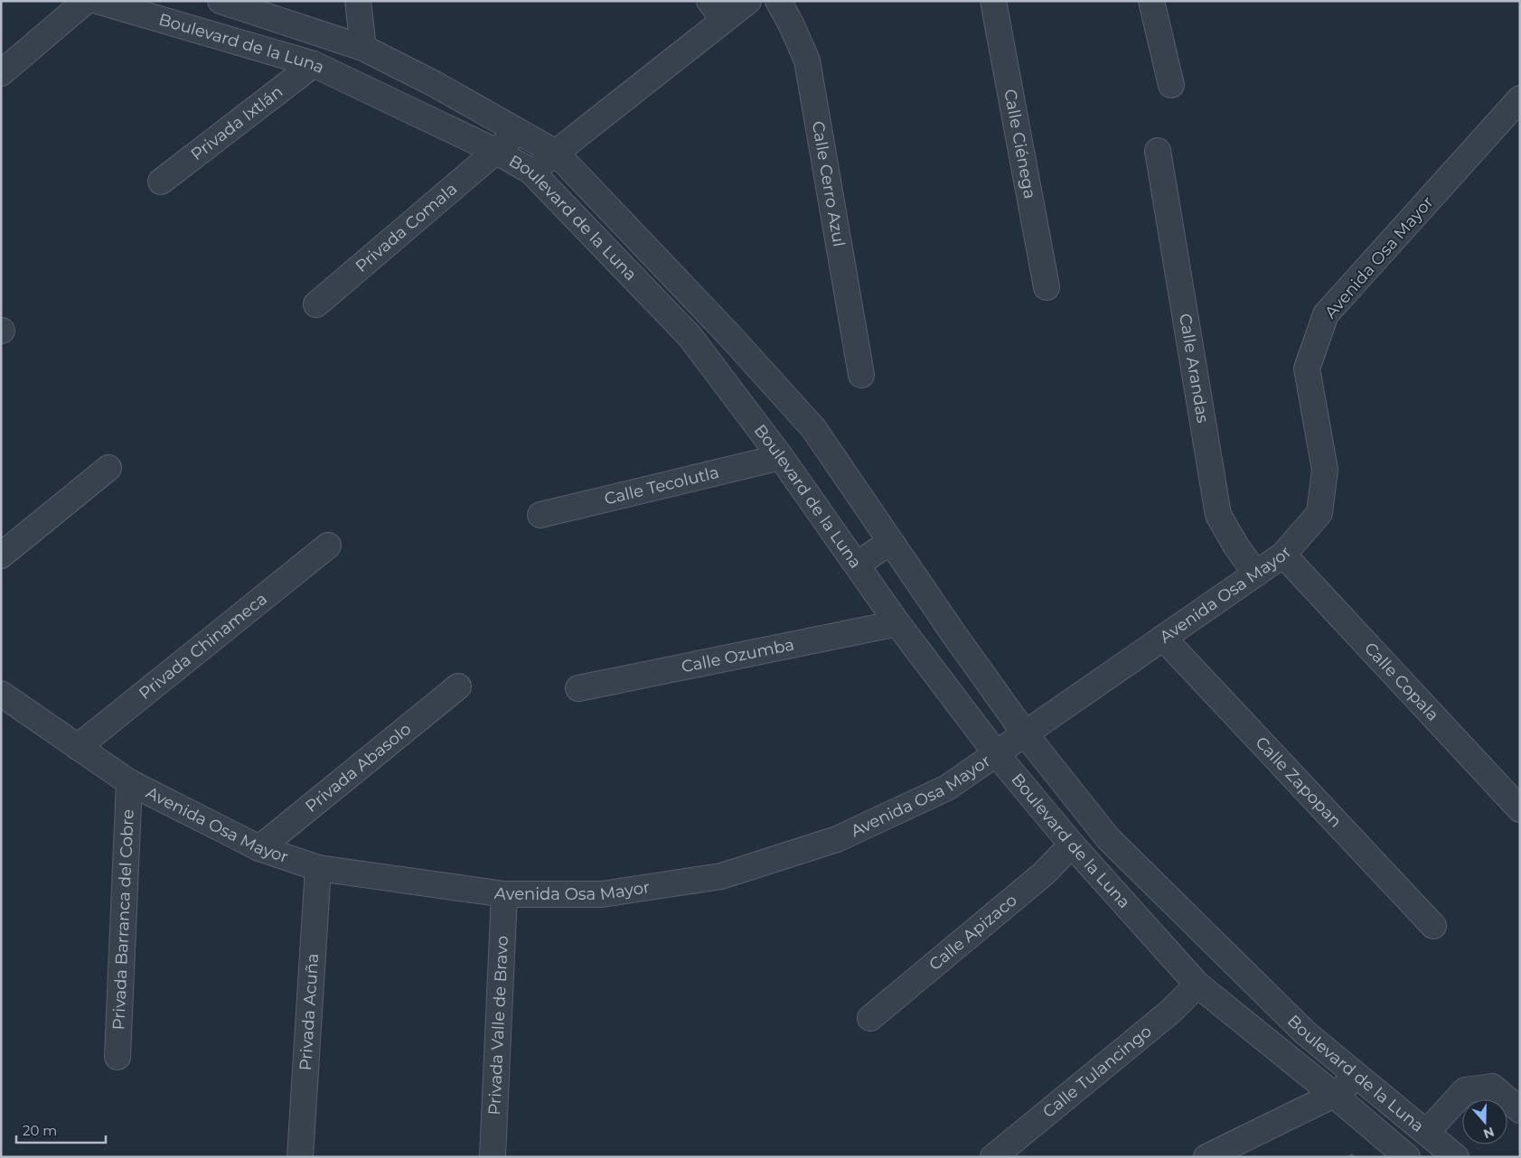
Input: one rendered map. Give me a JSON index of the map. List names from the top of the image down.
{
  "streets": {
    "street": [
      "Boulevard de la Luna",
      "Privada Ixtlán",
      "Calle Ciénega",
      "Calle Cerro Azul",
      "Privada Comala",
      "Avenida Osa Mayor",
      "Calle Arandas",
      "Calle Tecolutla",
      "Privada Chinameca",
      "Calle Ozumba",
      "Calle Copala",
      "Privada Abasolo",
      "Calle Zapopan",
      "Privada Barranca del Cobre",
      "Calle Apizaco",
      "Privada Acuña",
      "Privada Valle de Bravo",
      "Calle Tulancingo"
    ]
  },
  "crossings": [
    ["Boulevard de la Luna", "Privada Ixtlán"],
    ["Boulevard de la Luna", "Privada Comala"],
    ["Boulevard de la Luna", "Avenida Osa Mayor"],
    ["Boulevard de la Luna", "Calle Tecolutla"],
    ["Boulevard de la Luna", "Calle Ozumba"],
    ["Boulevard de la Luna", "Calle Apizaco"],
    ["Boulevard de la Luna", "Calle Tulancingo"],
    ["Avenida Osa Mayor", "Calle Arandas"],
    ["Avenida Osa Mayor", "Privada Chinameca"],
    ["Avenida Osa Mayor", "Calle Copala"],
    ["Avenida Osa Mayor", "Privada Abasolo"],
    ["Avenida Osa Mayor", "Calle Zapopan"],
    ["Avenida Osa Mayor", "Privada Barranca del Cobre"],
    ["Avenida Osa Mayor", "Privada Acuña"],
    ["Avenida Osa Mayor", "Privada Valle de Bravo"]
  ],
  "scale_bar": "20 m",
  "north": "bottom"
}
